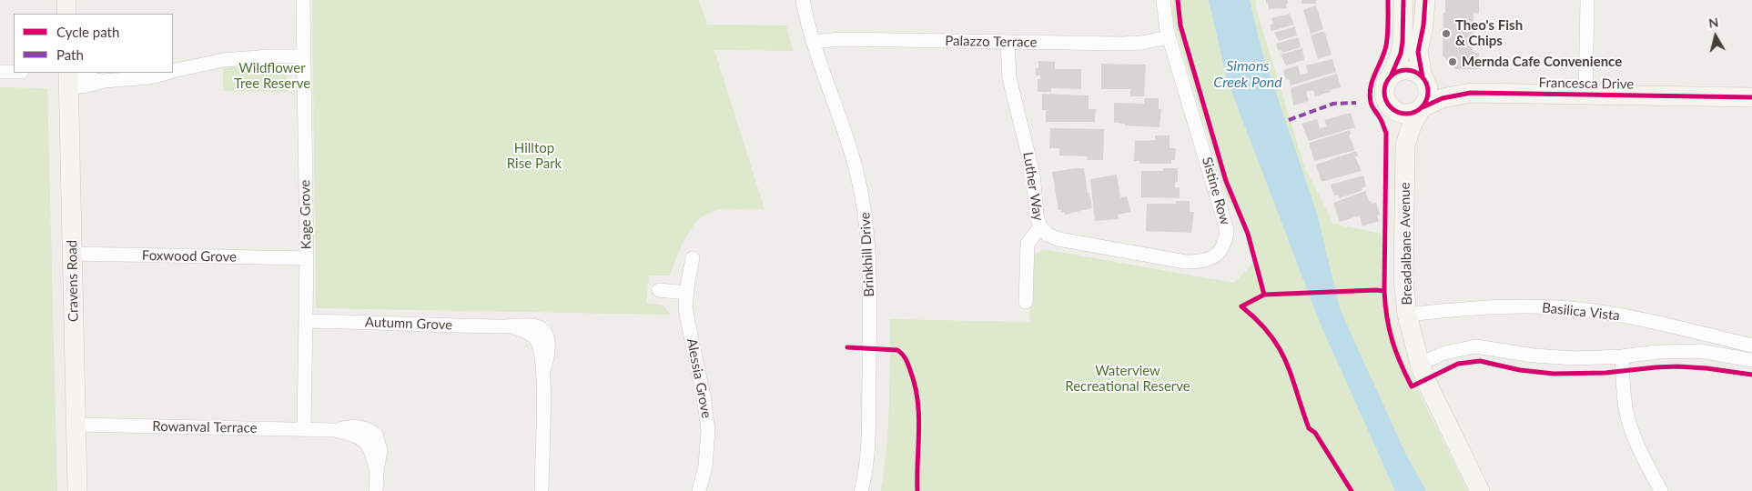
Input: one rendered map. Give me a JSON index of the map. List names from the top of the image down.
{
  "streets": {
    "street": [
      "Palazzo Terrace",
      "Francesca Drive",
      "Luther Way",
      "Sistine Row",
      "Kage Grove",
      "Breadalbane Avenue",
      "Brinkhill Drive",
      "Foxwood Grove",
      "Cravens Road",
      "Basilica Vista",
      "Autumn Grove",
      "Alessia Grove",
      "Rowanval Terrace"
    ]
  },
  "crossings": [
    ["Palazzo Terrace", "Luther Way"],
    ["Palazzo Terrace", "Sistine Row"],
    ["Palazzo Terrace", "Brinkhill Drive"],
    ["Francesca Drive", "Breadalbane Avenue"],
    ["Luther Way", "Sistine Row"],
    ["Kage Grove", "Foxwood Grove"],
    ["Kage Grove", "Autumn Grove"],
    ["Kage Grove", "Rowanval Terrace"],
    ["Breadalbane Avenue", "Basilica Vista"],
    ["Foxwood Grove", "Cravens Road"],
    ["Cravens Road", "Rowanval Terrace"]
  ],
  "water": ["Simons Creek Pond"],
  "parks": ["Wildflower Tree Reserve", "Hilltop Rise Park", "Waterview Recreational Reserve"],
  "places": ["Theo's Fish & Chips", "Mernda Cafe Convenience"],
  "legend": ["Cycle path", "Path"],
  "north": "top"
}
